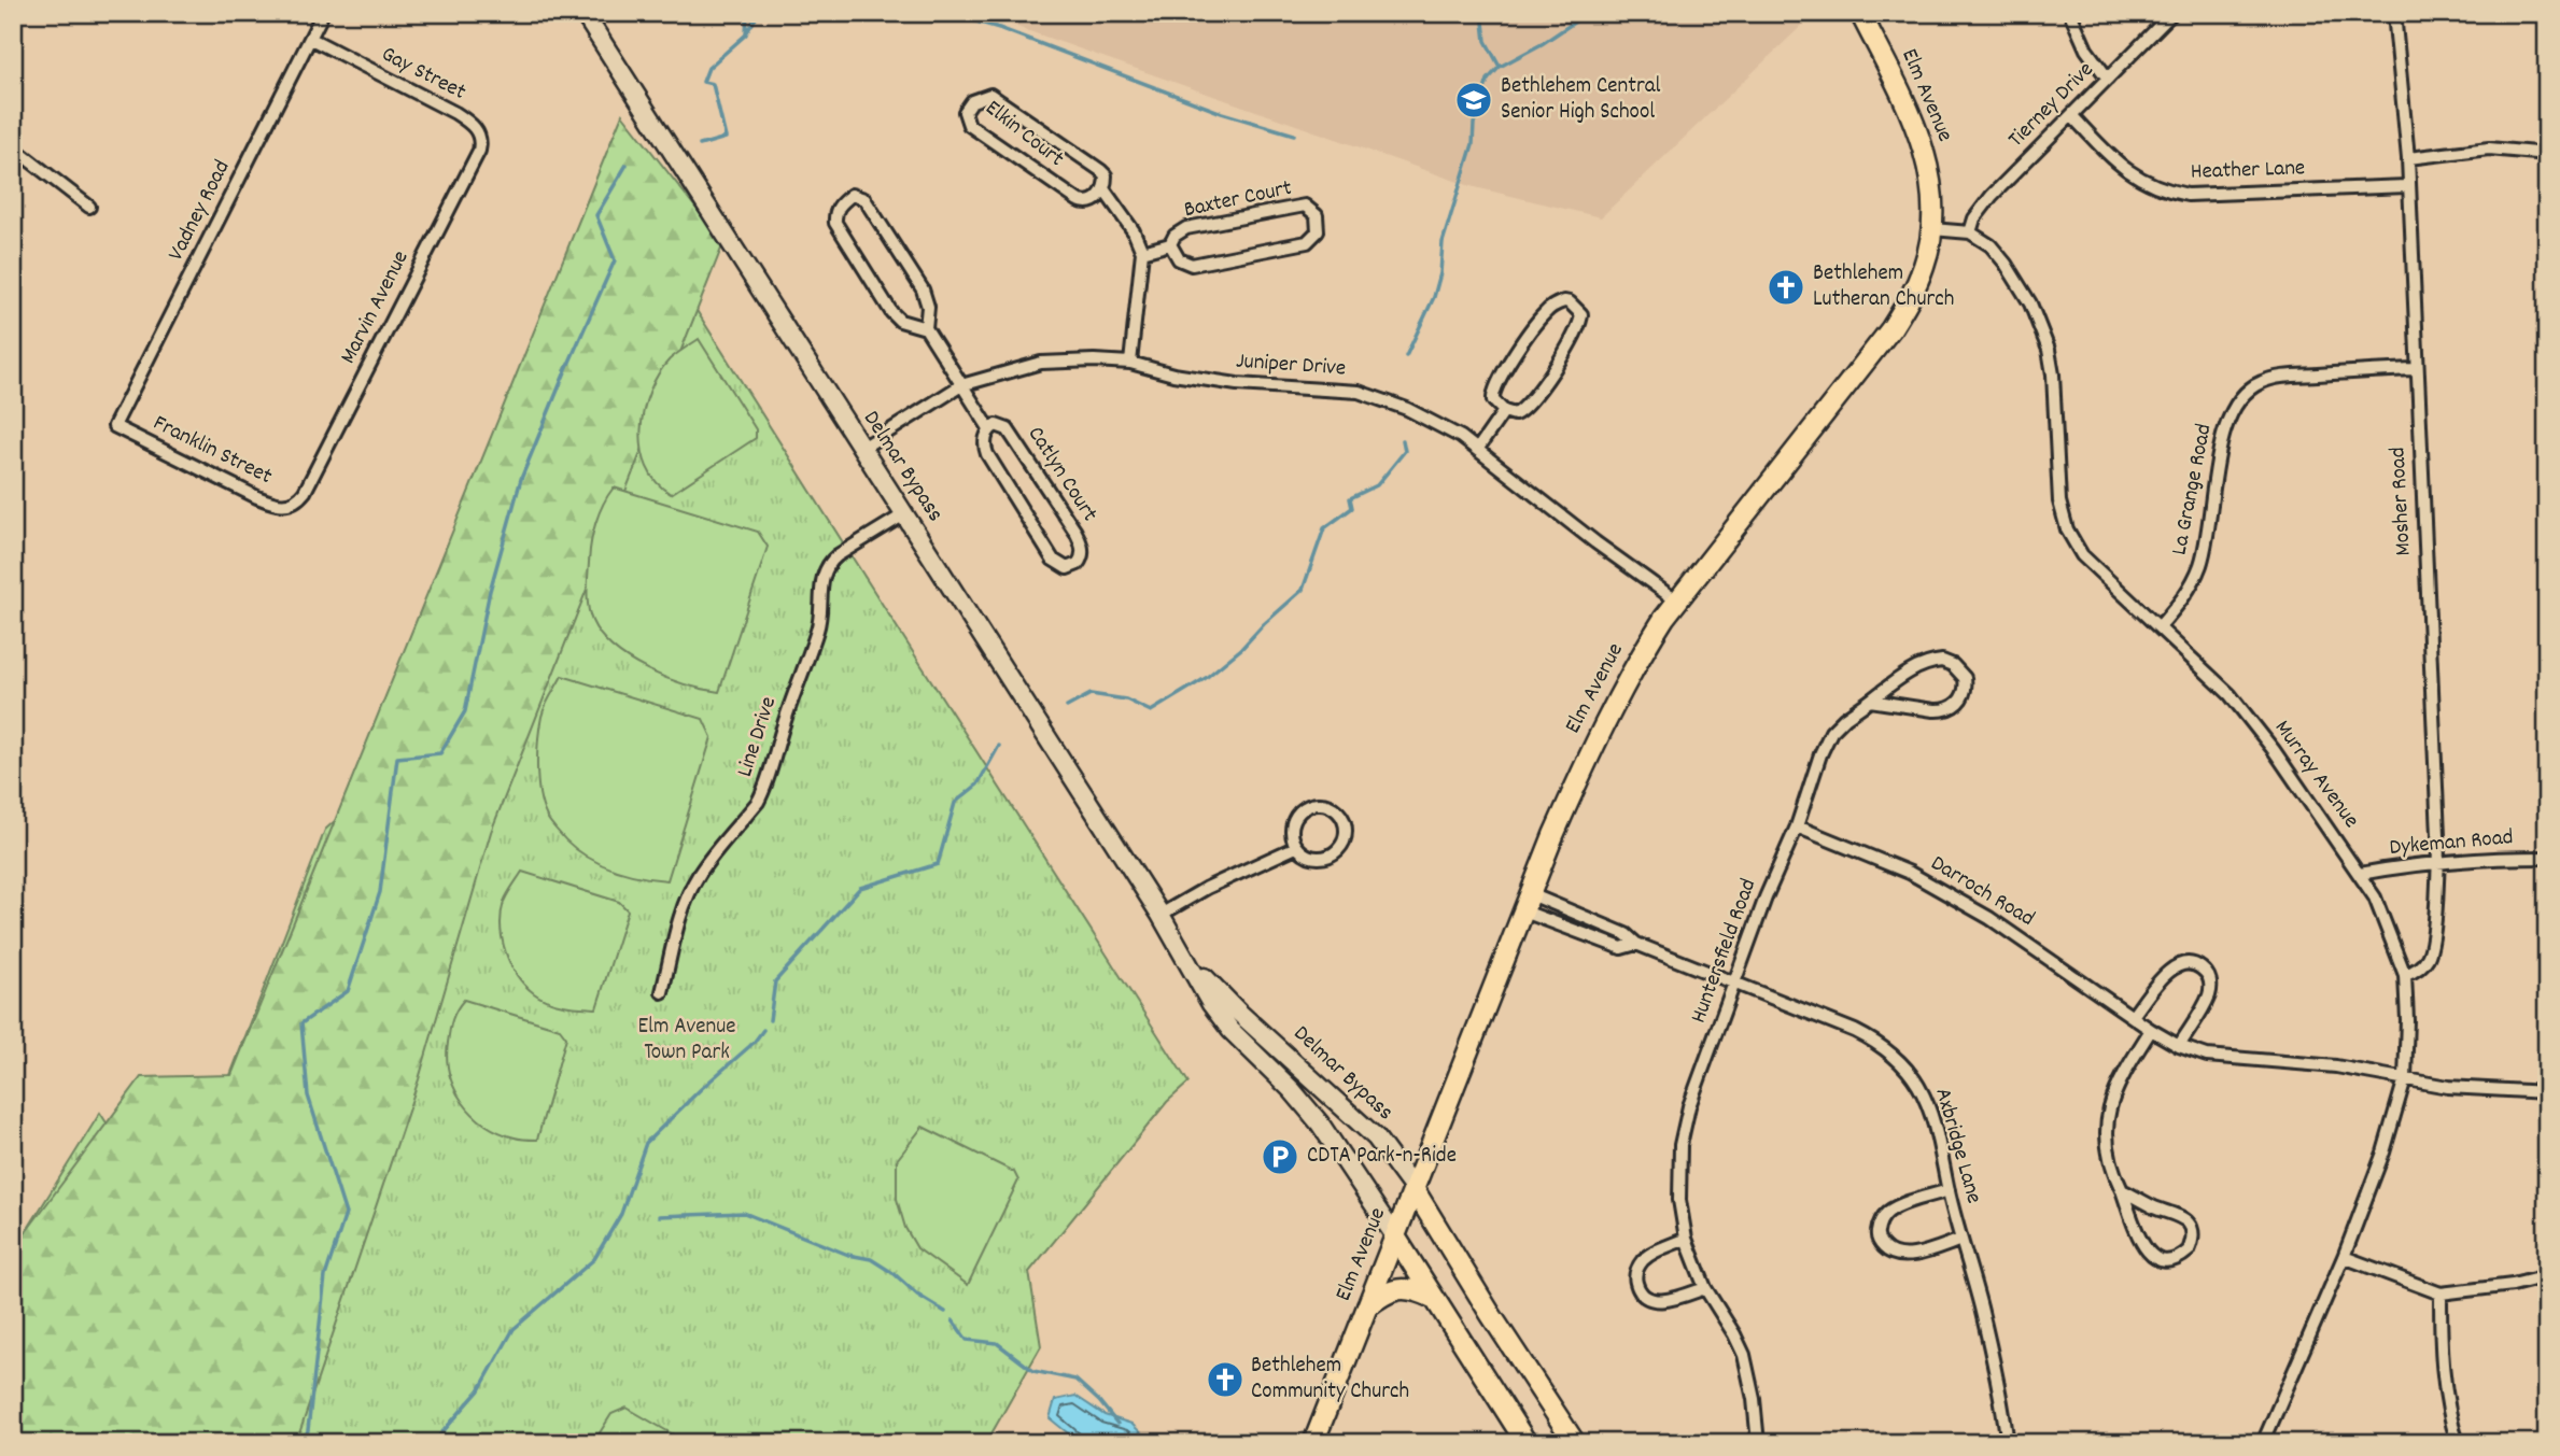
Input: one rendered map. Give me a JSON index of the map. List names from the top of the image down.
{
  "streets": {
    "main road": ["Elm Avenue", "Delmar Bypass"],
    "street": [
      "Gay Street",
      "Tierney Drive",
      "Elkin Court",
      "Heather Lane",
      "Baxter Court",
      "Vadney Road",
      "Marvin Avenue",
      "Juniper Drive",
      "Franklin Street",
      "Catlyn Court",
      "La Grange Road",
      "Mosher Road",
      "Line Drive",
      "Murray Avenue",
      "Dykeman Road",
      "Darroch Road",
      "Huntersfield Road",
      "Axbridge Lane"
    ]
  },
  "crossings": [
    ["Gay Street", "Vadney Road"],
    ["Gay Street", "Marvin Avenue"],
    ["Elm Avenue", "Juniper Drive"],
    ["Elm Avenue", "Delmar Bypass"],
    ["Elm Avenue", "Axbridge Lane"],
    ["Tierney Drive", "Heather Lane"],
    ["Tierney Drive", "Murray Avenue"],
    ["Elkin Court", "Baxter Court"],
    ["Heather Lane", "Mosher Road"],
    ["Vadney Road", "Franklin Street"],
    ["Marvin Avenue", "Franklin Street"],
    ["Juniper Drive", "Delmar Bypass"],
    ["Juniper Drive", "Catlyn Court"],
    ["Delmar Bypass", "Line Drive"],
    ["La Grange Road", "Mosher Road"],
    ["La Grange Road", "Murray Avenue"],
    ["Mosher Road", "Murray Avenue"],
    ["Mosher Road", "Dykeman Road"],
    ["Murray Avenue", "Dykeman Road"],
    ["Murray Avenue", "Darroch Road"],
    ["Darroch Road", "Huntersfield Road"],
    ["Huntersfield Road", "Axbridge Lane"]
  ],
  "parks": ["Elm Avenue Town Park"],
  "places": {
    "school or university": ["Bethlehem Central Senior High School"],
    "church": ["Bethlehem Lutheran Church", "Bethlehem Community Church"],
    "parking": ["CDTA Park-n-Ride"]
  }
}
